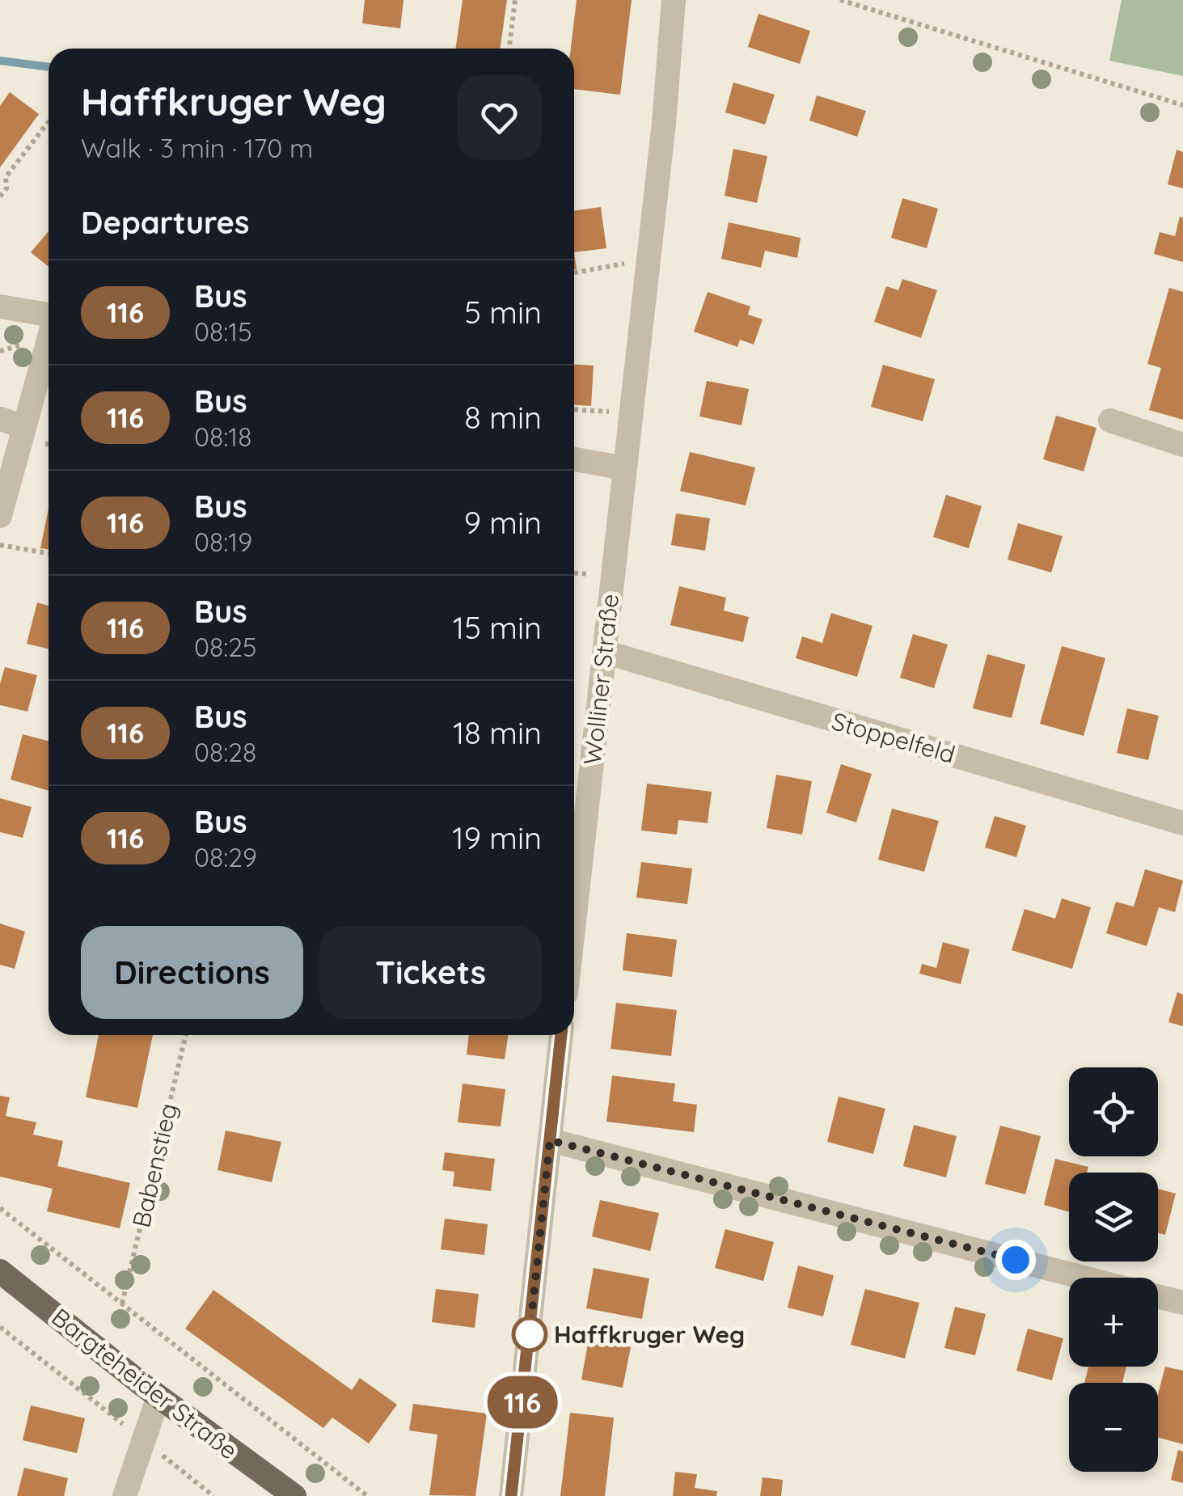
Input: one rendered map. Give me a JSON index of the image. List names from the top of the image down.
{
  "streets": {
    "main road": ["Bargteheider Straße"],
    "street": ["Wolliner Straße", "Stoppelfeld"],
    "path": ["Babenstieg"]
  },
  "crossings": [
    ["Wolliner Straße", "Stoppelfeld"]
  ],
  "places": ["Haffkruger Weg"],
  "lines": ["bus line 116"],
  "page": {
    "on_map": "116",
    "heading": [
      ["Haffkruger Weg", "Walk · 3 min · 170 m"],
      "Departures"
    ],
    "list": [
      {
        "mark": "116",
        "name": "Bus",
        "note": "08:15",
        "value": "5 min"
      },
      {
        "mark": "116",
        "name": "Bus",
        "note": "08:18",
        "value": "8 min"
      },
      {
        "mark": "116",
        "name": "Bus",
        "note": "08:19",
        "value": "9 min"
      },
      {
        "mark": "116",
        "name": "Bus",
        "note": "08:25",
        "value": "15 min"
      },
      {
        "mark": "116",
        "name": "Bus",
        "note": "08:28",
        "value": "18 min"
      },
      {
        "mark": "116",
        "name": "Bus",
        "note": "08:29",
        "value": "19 min"
      }
    ],
    "buttons": ["Directions", "Tickets"],
    "map_buttons": ["+", "−"]
  }
}
